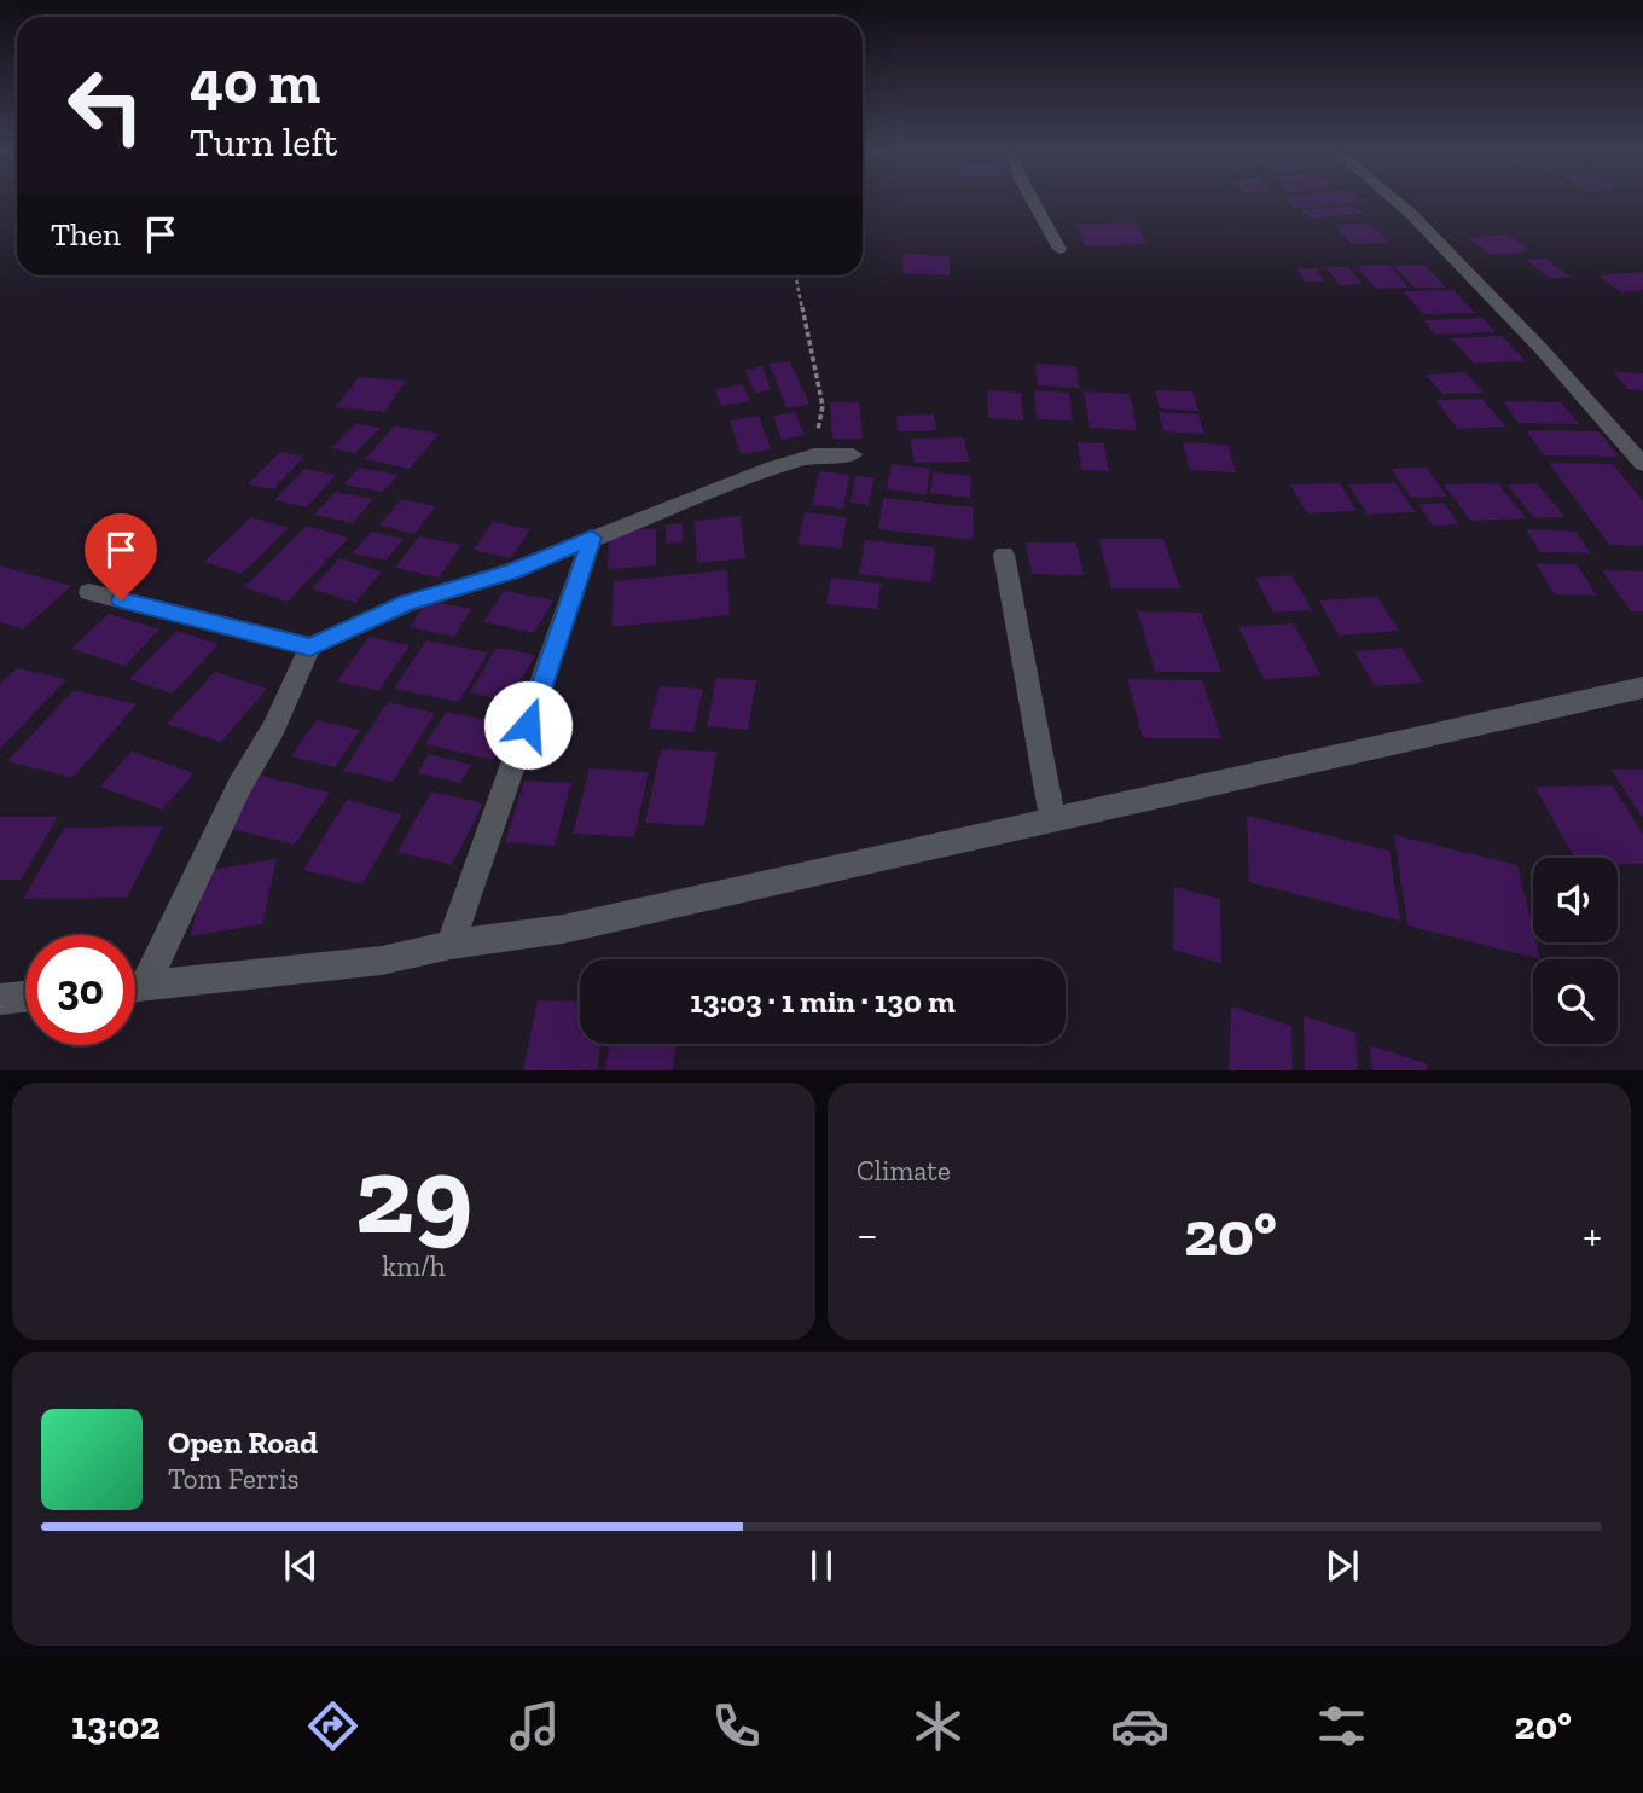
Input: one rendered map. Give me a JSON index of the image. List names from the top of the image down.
{
  "page": {
    "turn": ["40 m", "Turn left"],
    "then": "Then",
    "limit": "30",
    "trip": "13:03 · 1 min · 130 m",
    "tile": [
      ["29", "km/h"],
      "Climate"
    ],
    "heat": ["−", "20°", "+"],
    "song": ["Open Road", "Tom Ferris"],
    "tabs": ["13:02", "20°"]
  }
}
